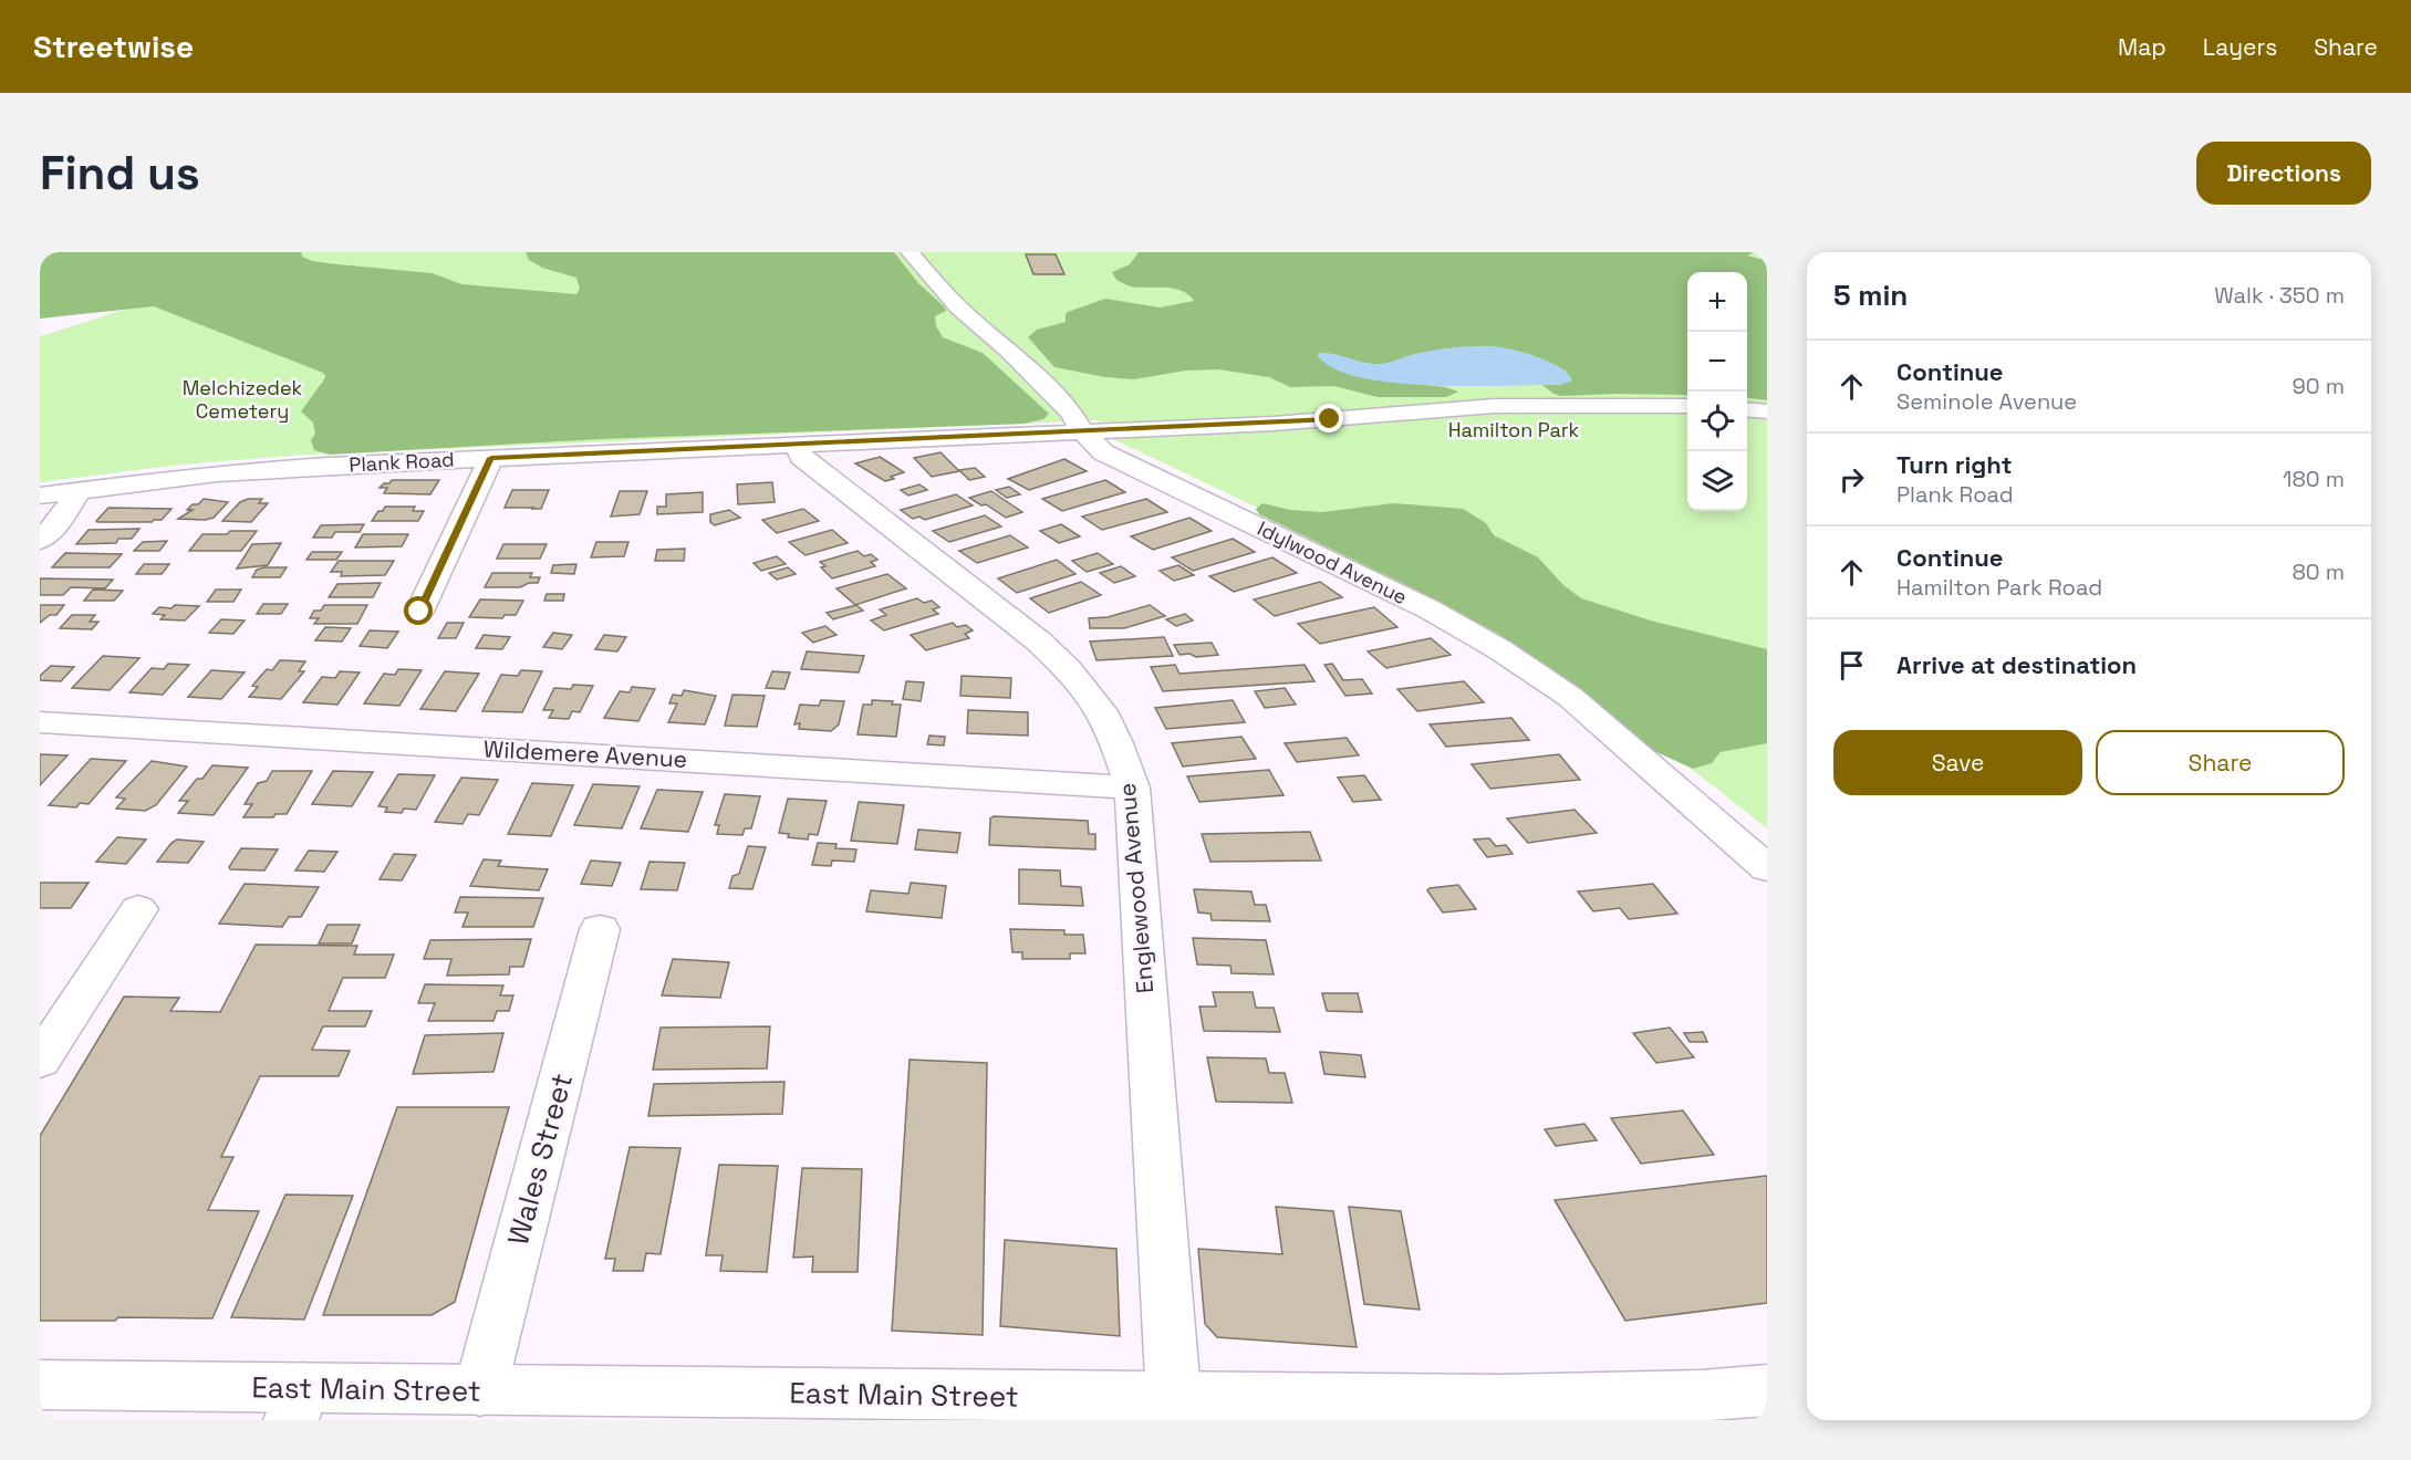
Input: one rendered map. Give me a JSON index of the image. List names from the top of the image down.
{
  "streets": {
    "street": [
      "Plank Road",
      "Idylwood Avenue",
      "Wildemere Avenue",
      "Englewood Avenue",
      "Wales Street",
      "East Main Street"
    ]
  },
  "crossings": [
    ["Plank Road", "Idylwood Avenue"],
    ["Plank Road", "Englewood Avenue"],
    ["Wildemere Avenue", "Englewood Avenue"],
    ["Englewood Avenue", "East Main Street"],
    ["Wales Street", "East Main Street"]
  ],
  "parks": ["Melchizedek Cemetery", "Hamilton Park"],
  "page": {
    "header": "Streetwise",
    "nav": ["Map", "Layers", "Share"],
    "buttons": [
      "Directions",
      ["Save", "Share"]
    ],
    "title": "Find us",
    "heading": ["5 min", "Walk · 350 m"],
    "map_buttons": ["+", "−"],
    "list": [
      ["Continue", "Seminole Avenue", "90 m"],
      ["Turn right", "Plank Road", "180 m"],
      ["Continue", "Hamilton Park Road", "80 m"],
      "Arrive at destination"
    ]
  }
}
